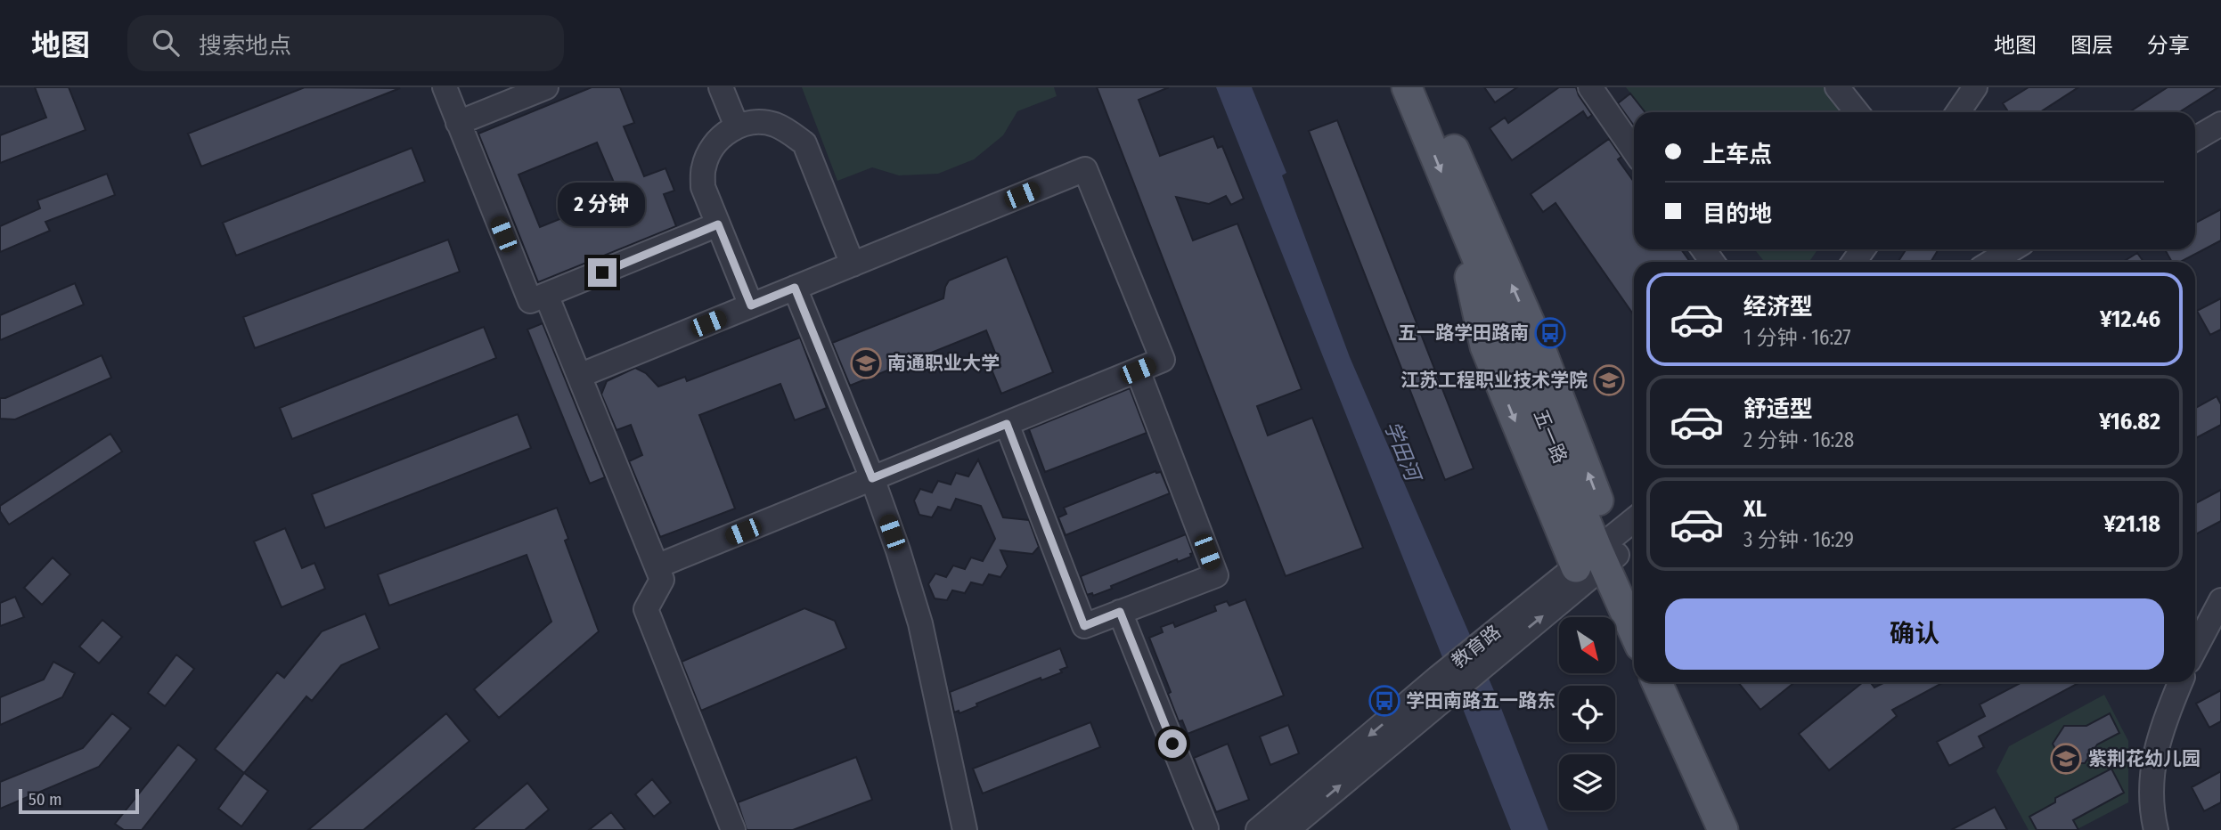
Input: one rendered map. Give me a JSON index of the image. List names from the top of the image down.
{
  "streets": {
    "main road": ["五一路"],
    "street": ["教育路"]
  },
  "crossings": [
    ["五一路", "教育路"]
  ],
  "water": ["学田河"],
  "places": {
    "bus stop": ["五一路学田路南", "学田南路五一路东"],
    "school or university": ["南通职业大学", "江苏工程职业技术学院", "紫荆花幼儿园"]
  },
  "scale_bar": "50 m",
  "north": "bottom right",
  "page": {
    "header": "地图",
    "search": "搜索地点",
    "nav": ["地图", "图层", "分享"],
    "banner": ["上车点", "目的地"],
    "bubble": "2 分钟",
    "list": [
      {
        "name": "经济型",
        "note": "1 分钟 · 16:27",
        "value": "¥12.46"
      },
      {
        "name": "舒适型",
        "note": "2 分钟 · 16:28",
        "value": "¥16.82"
      },
      {
        "name": "XL",
        "note": "3 分钟 · 16:29",
        "value": "¥21.18"
      }
    ],
    "buttons": "确认",
    "scale": "50 m"
  }
}
